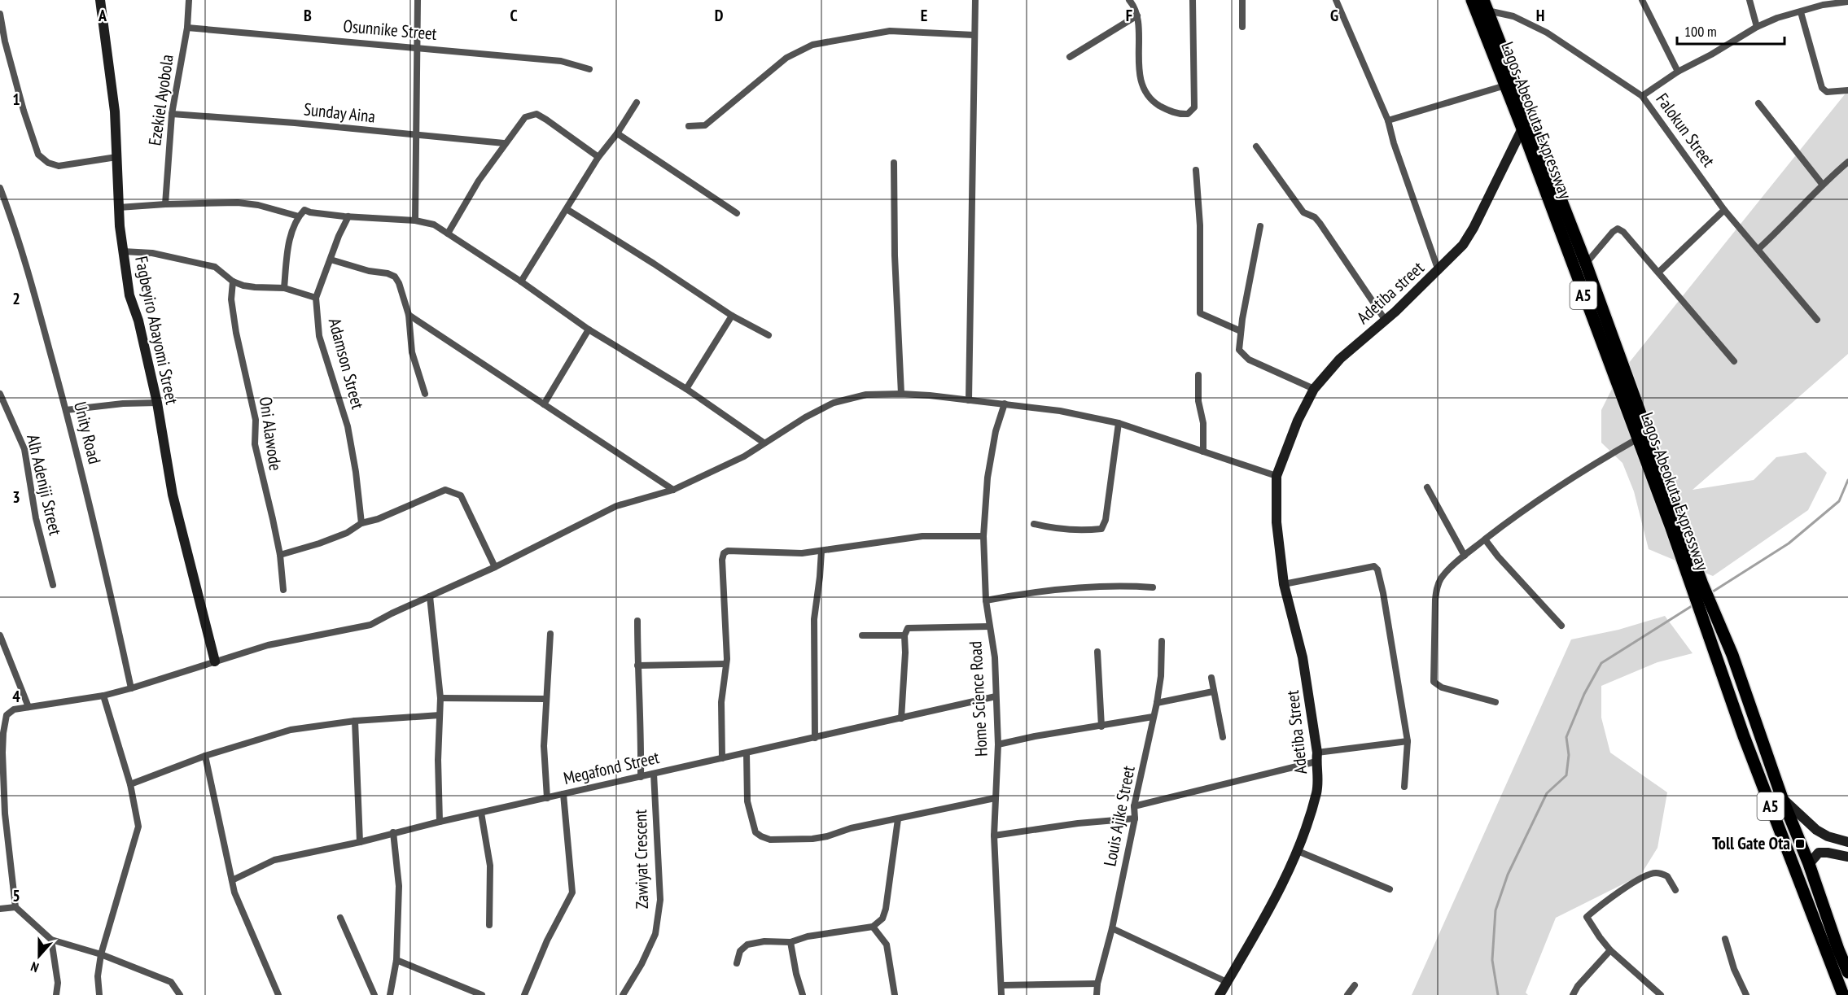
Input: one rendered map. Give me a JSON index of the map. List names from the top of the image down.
{
  "streets": {
    "highway": ["Lagos-Abeokuta Expressway", "A5"],
    "street": [
      "Osunnike Street",
      "Ezekiel Ayobola",
      "Sunday Aina",
      "Falokun Street",
      "Adetiba street",
      "Fagbeyiro Abayomi Street",
      "Adamson Street",
      "Unity Road",
      "Oni Alawode",
      "Alh Adeniji Street",
      "Home Science Road",
      "Adetiba Street",
      "Megafond Street",
      "Louis Ajike Street",
      "Zawiyat Crescent"
    ]
  },
  "crossings": [
    ["Osunnike Street", "Ezekiel Ayobola"],
    ["Ezekiel Ayobola", "Sunday Aina"],
    ["Lagos-Abeokuta Expressway", "Falokun Street"],
    ["Lagos-Abeokuta Expressway", "Adetiba street"],
    ["Adetiba street", "Adetiba Street"],
    ["Home Science Road", "Megafond Street"],
    ["Megafond Street", "Zawiyat Crescent"]
  ],
  "places": {
    "transit": ["Toll Gate Ota"]
  },
  "scale_bar": "100 m",
  "north": "bottom",
  "grid": {
    "columns": [
      "A",
      "B",
      "C",
      "D",
      "E",
      "F",
      "G",
      "H"
    ],
    "rows": [
      "1",
      "2",
      "3",
      "4",
      "5"
    ]
  }
}
